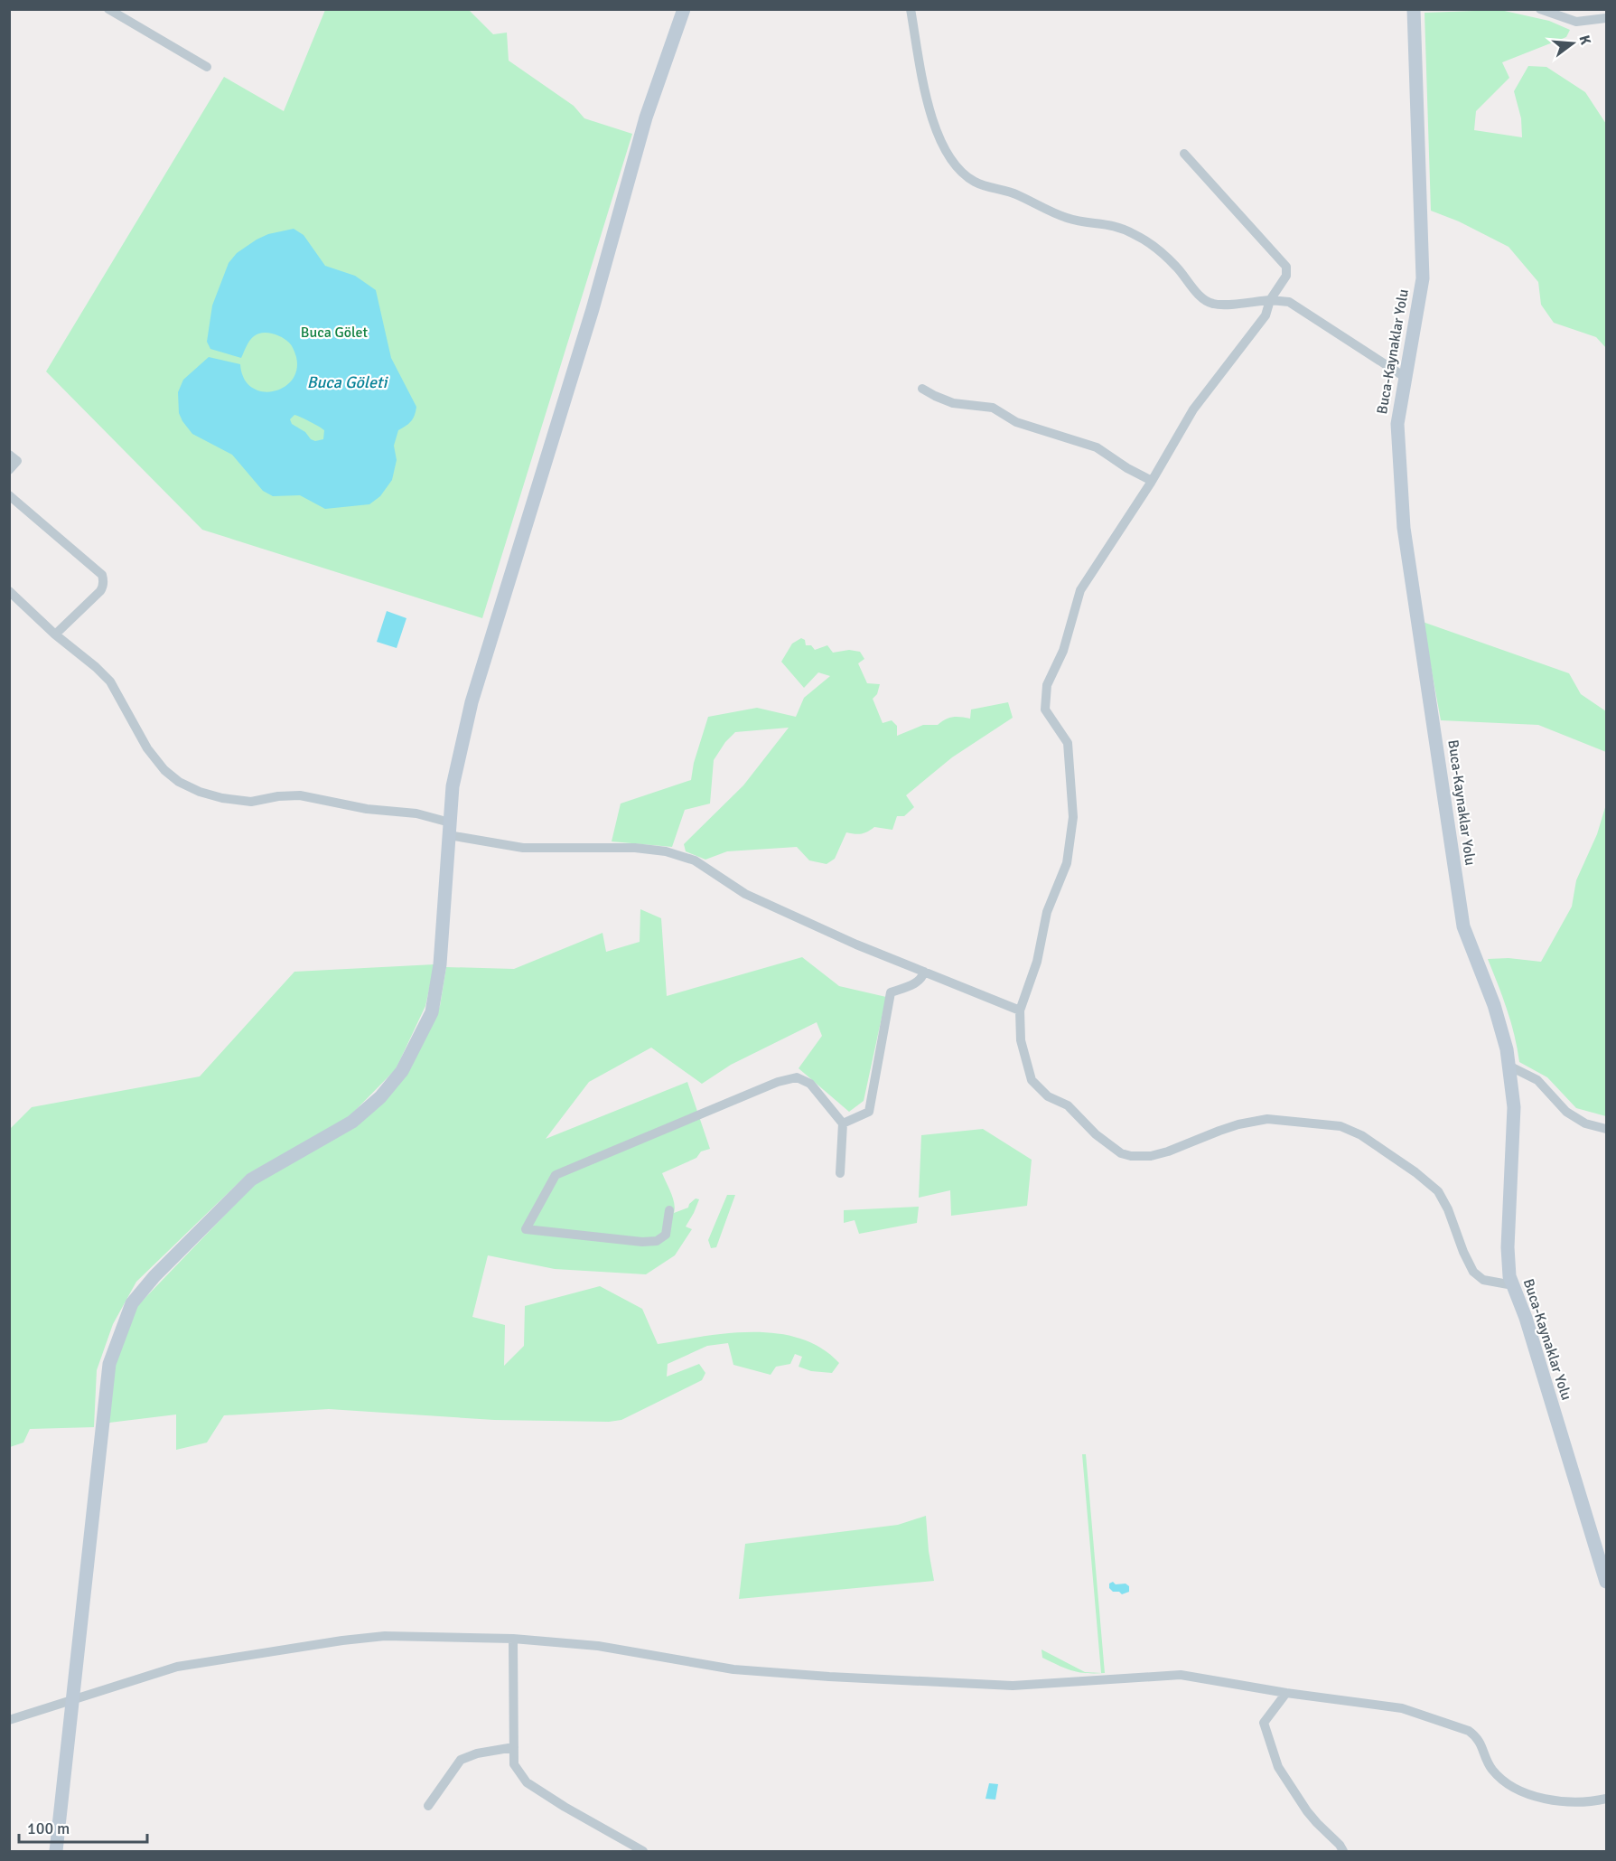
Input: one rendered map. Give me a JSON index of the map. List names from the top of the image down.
{
  "streets": {
    "street": ["Buca-Kaynaklar Yolu"]
  },
  "water": ["Buca Göleti"],
  "parks": ["Buca Gölet"],
  "scale_bar": "100 m",
  "north": "right"
}
